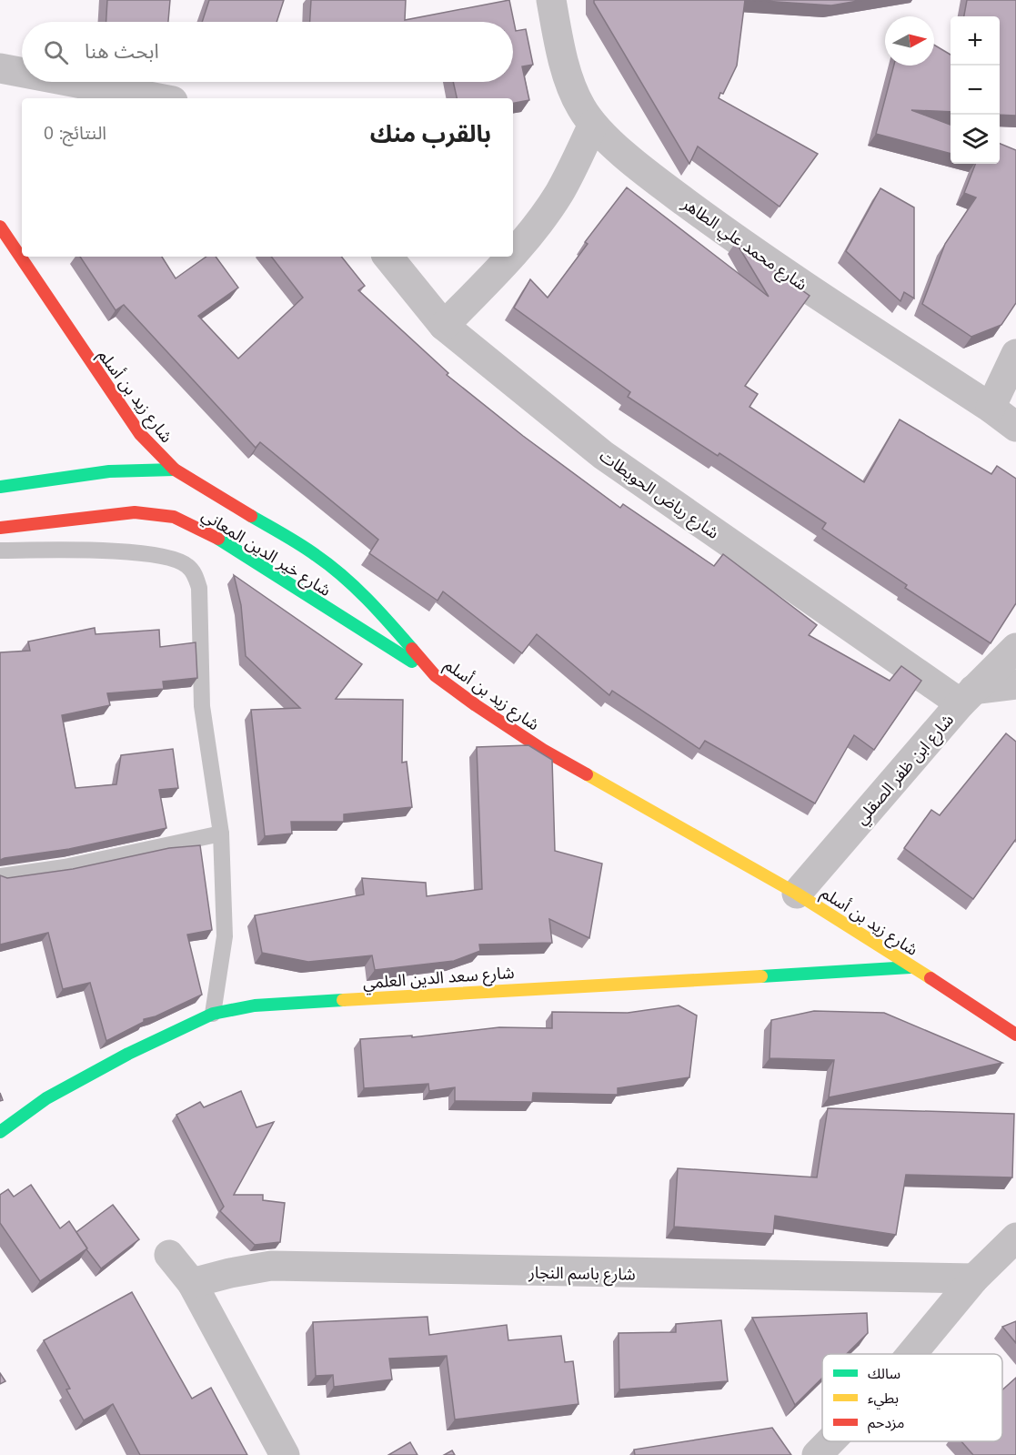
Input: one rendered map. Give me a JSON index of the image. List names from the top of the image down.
{
  "streets": {
    "street": [
      "شارع محمد علي الطاهر",
      "شارع زيد بن أسلم",
      "شارع رياض الحويطات",
      "شارع خير الدين المعاني",
      "شارع ابن ظفر الصقلي",
      "شارع سعد الدين العلمي",
      "شارع باسم النجار"
    ]
  },
  "crossings": [
    ["شارع زيد بن أسلم", "شارع خير الدين المعاني"],
    ["شارع زيد بن أسلم", "شارع ابن ظفر الصقلي"],
    ["شارع زيد بن أسلم", "شارع سعد الدين العلمي"],
    ["شارع رياض الحويطات", "شارع ابن ظفر الصقلي"]
  ],
  "legend": ["سالك", "بطيء", "مزدحم"],
  "north": "right",
  "page": {
    "map_buttons": ["+", "−"],
    "search": "ابحث هنا",
    "heading": ["بالقرب منك", "النتائج: 0"]
  }
}
